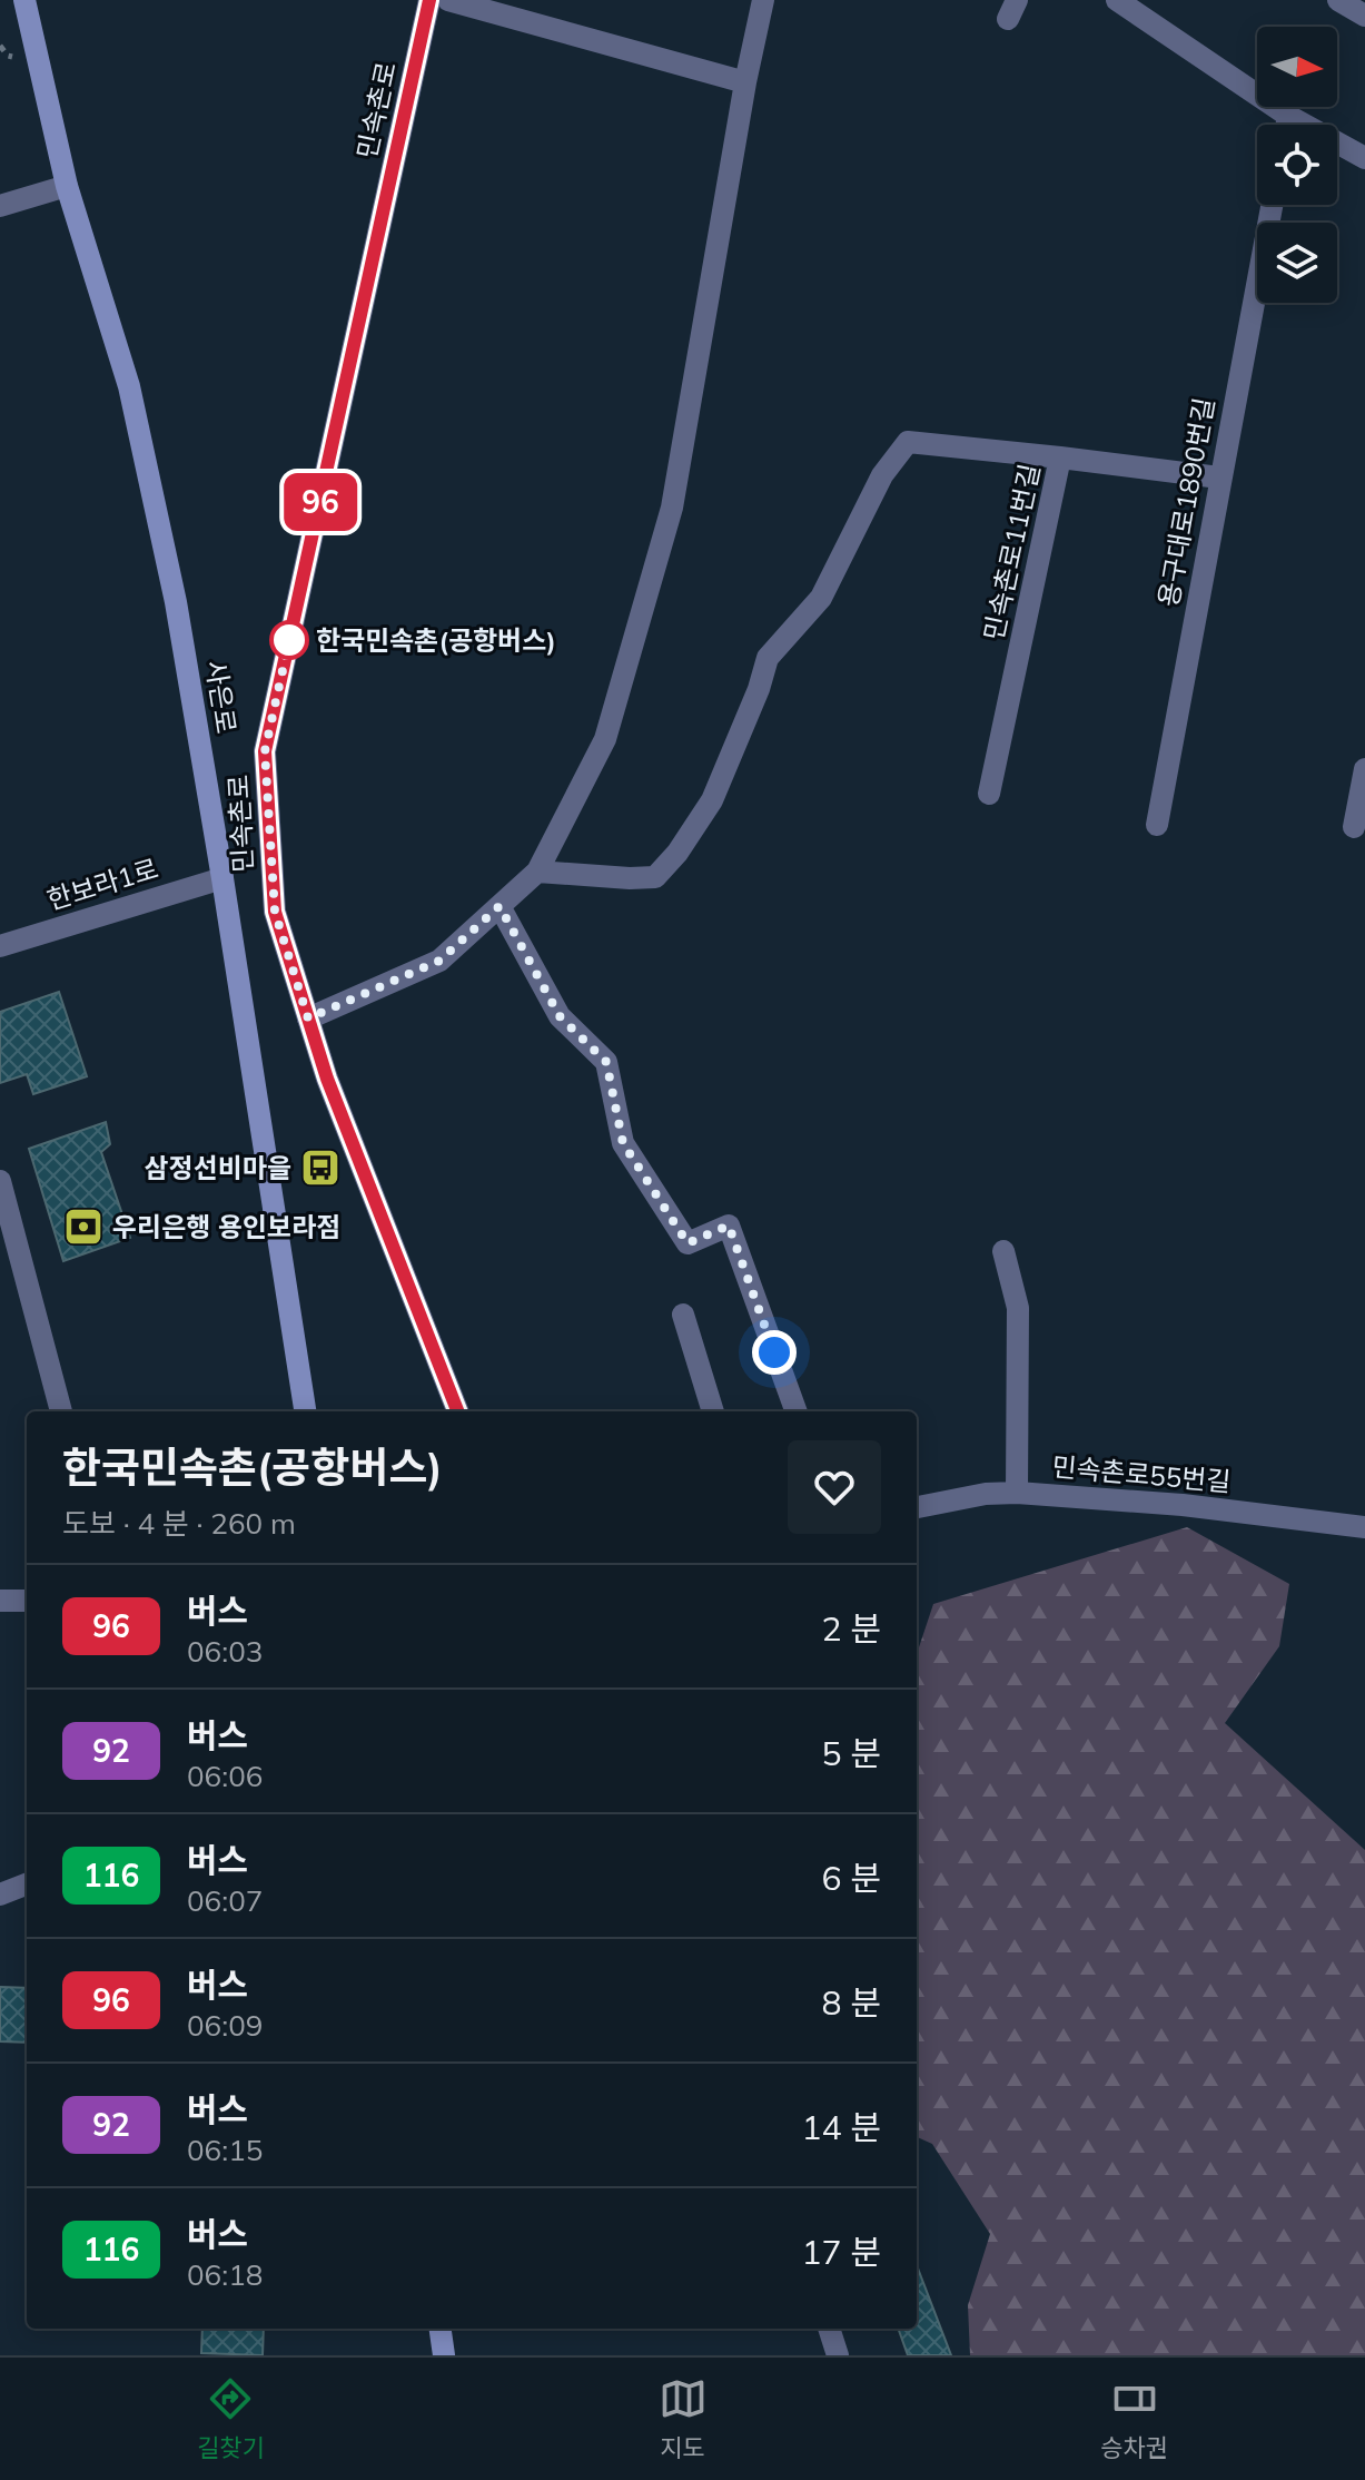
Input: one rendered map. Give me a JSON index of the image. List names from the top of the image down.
{
  "streets": {
    "main road": ["사은로"],
    "street": [
      "민속촌로",
      "용구대로1890번길",
      "민속촌로11번길",
      "한보라1로",
      "민속촌로55번길"
    ]
  },
  "crossings": [
    ["사은로", "한보라1로"]
  ],
  "places": {
    "other": ["한국민속촌(공항버스)"],
    "bus stop": ["삼정선비마을"],
    "bank": ["우리은행 용인보라점"]
  },
  "lines": ["bus line 96"],
  "north": "right",
  "page": {
    "on_map": "96",
    "heading": ["한국민속촌(공항버스)", "도보 · 4 분 · 260 m"],
    "list": [
      {
        "mark": "96",
        "name": "버스",
        "note": "06:03",
        "value": "2 분"
      },
      {
        "mark": "92",
        "name": "버스",
        "note": "06:06",
        "value": "5 분"
      },
      {
        "mark": "116",
        "name": "버스",
        "note": "06:07",
        "value": "6 분"
      },
      {
        "mark": "96",
        "name": "버스",
        "note": "06:09",
        "value": "8 분"
      },
      {
        "mark": "92",
        "name": "버스",
        "note": "06:15",
        "value": "14 분"
      },
      {
        "mark": "116",
        "name": "버스",
        "note": "06:18",
        "value": "17 분"
      }
    ],
    "tabs": ["길찾기", "지도", "승차권"]
  }
}
